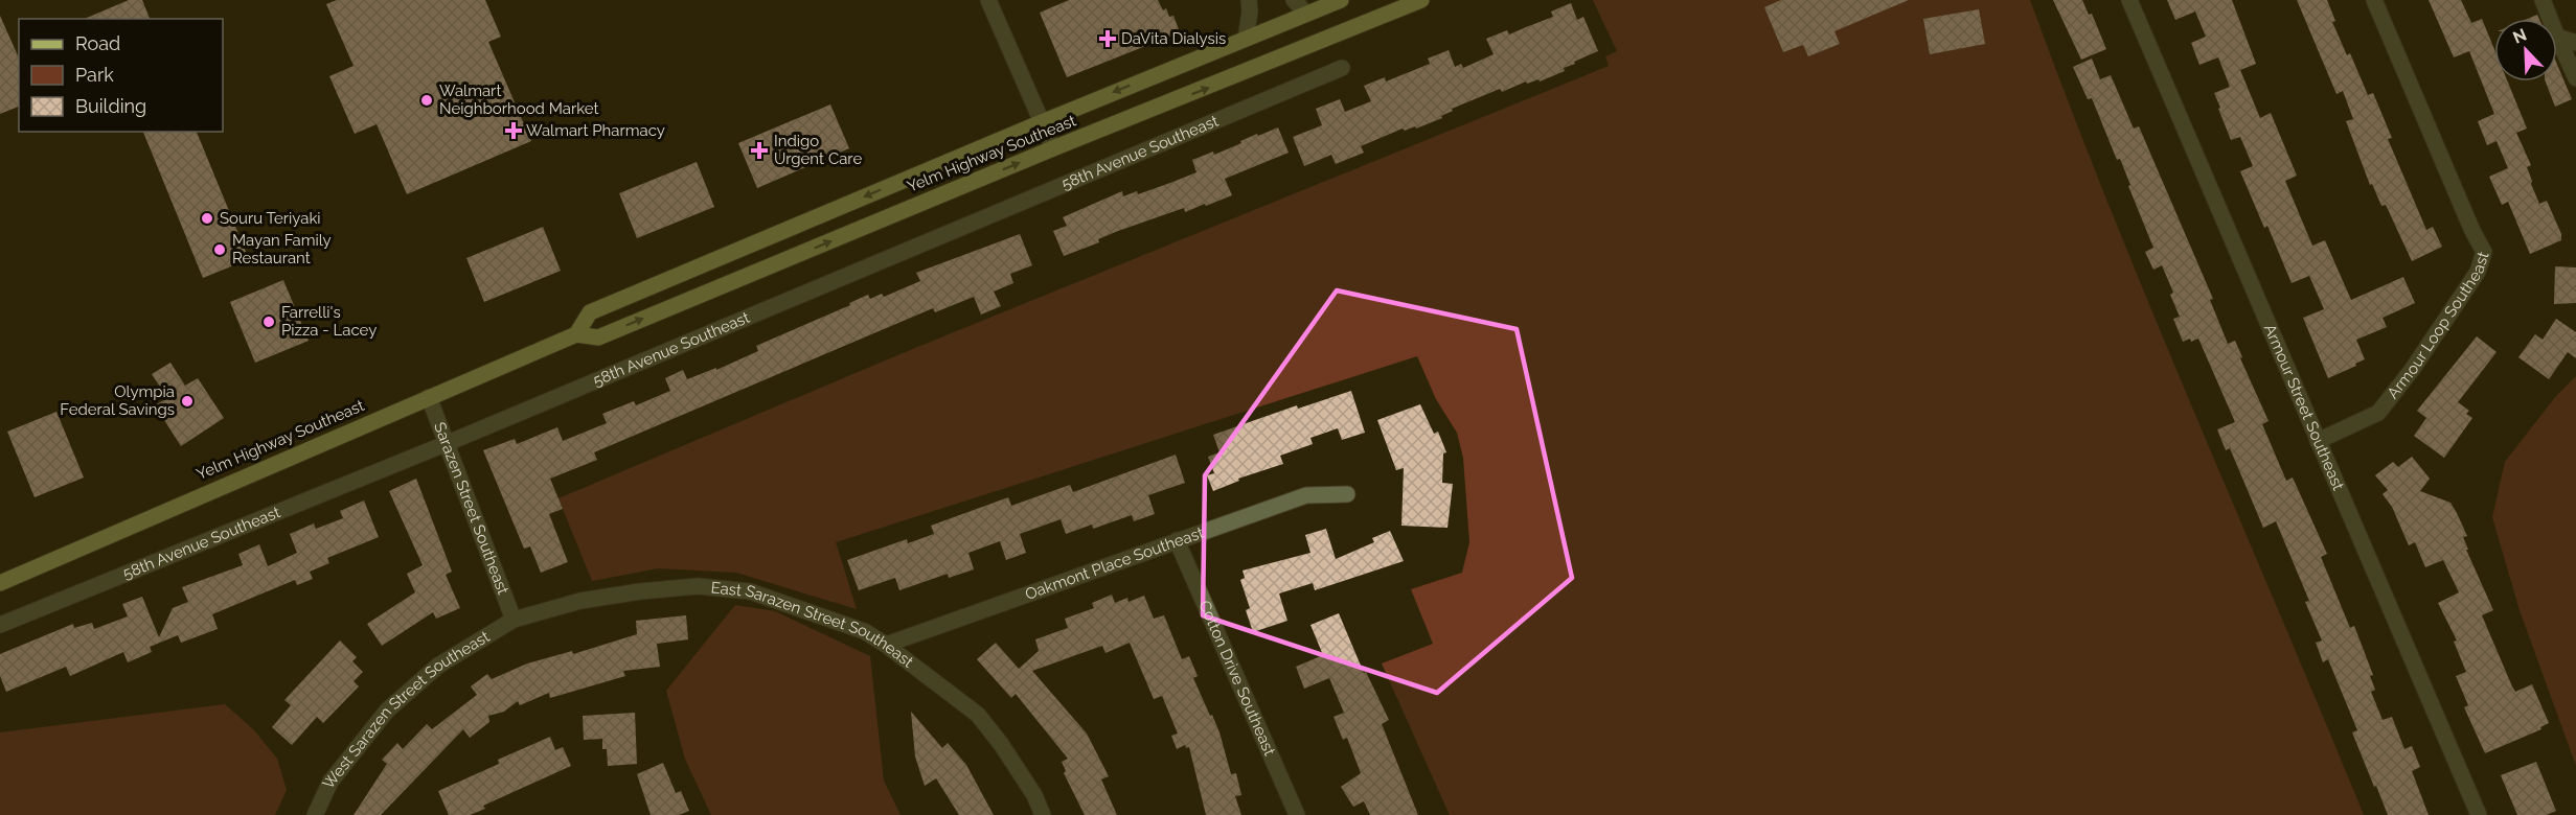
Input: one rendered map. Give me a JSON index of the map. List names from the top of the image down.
{
  "streets": {
    "main road": ["Yelm Highway Southeast"],
    "street": [
      "58th Avenue Southeast",
      "Armour Loop Southeast",
      "Armour Street Southeast",
      "Sarazen Street Southeast",
      "Oakmont Place Southeast",
      "East Sarazen Street Southeast",
      "Cotton Drive Southeast",
      "West Sarazen Street Southeast"
    ]
  },
  "crossings": [
    ["58th Avenue Southeast", "Sarazen Street Southeast"],
    ["Yelm Highway Southeast", "Sarazen Street Southeast"],
    ["Armour Loop Southeast", "Armour Street Southeast"],
    ["Sarazen Street Southeast", "East Sarazen Street Southeast"],
    ["Sarazen Street Southeast", "West Sarazen Street Southeast"],
    ["Oakmont Place Southeast", "East Sarazen Street Southeast"],
    ["Oakmont Place Southeast", "Cotton Drive Southeast"],
    ["East Sarazen Street Southeast", "West Sarazen Street Southeast"]
  ],
  "places": {
    "health": ["DaVita Dialysis", "Walmart Pharmacy", "Indigo Urgent Care"],
    "other": [
      "Walmart Neighborhood Market",
      "Souru Teriyaki",
      "Mayan Family Restaurant",
      "Farrelli's Pizza - Lacey",
      "Olympia Federal Savings"
    ]
  },
  "legend": ["Road", "Park", "Building"],
  "north": "top left"
}
